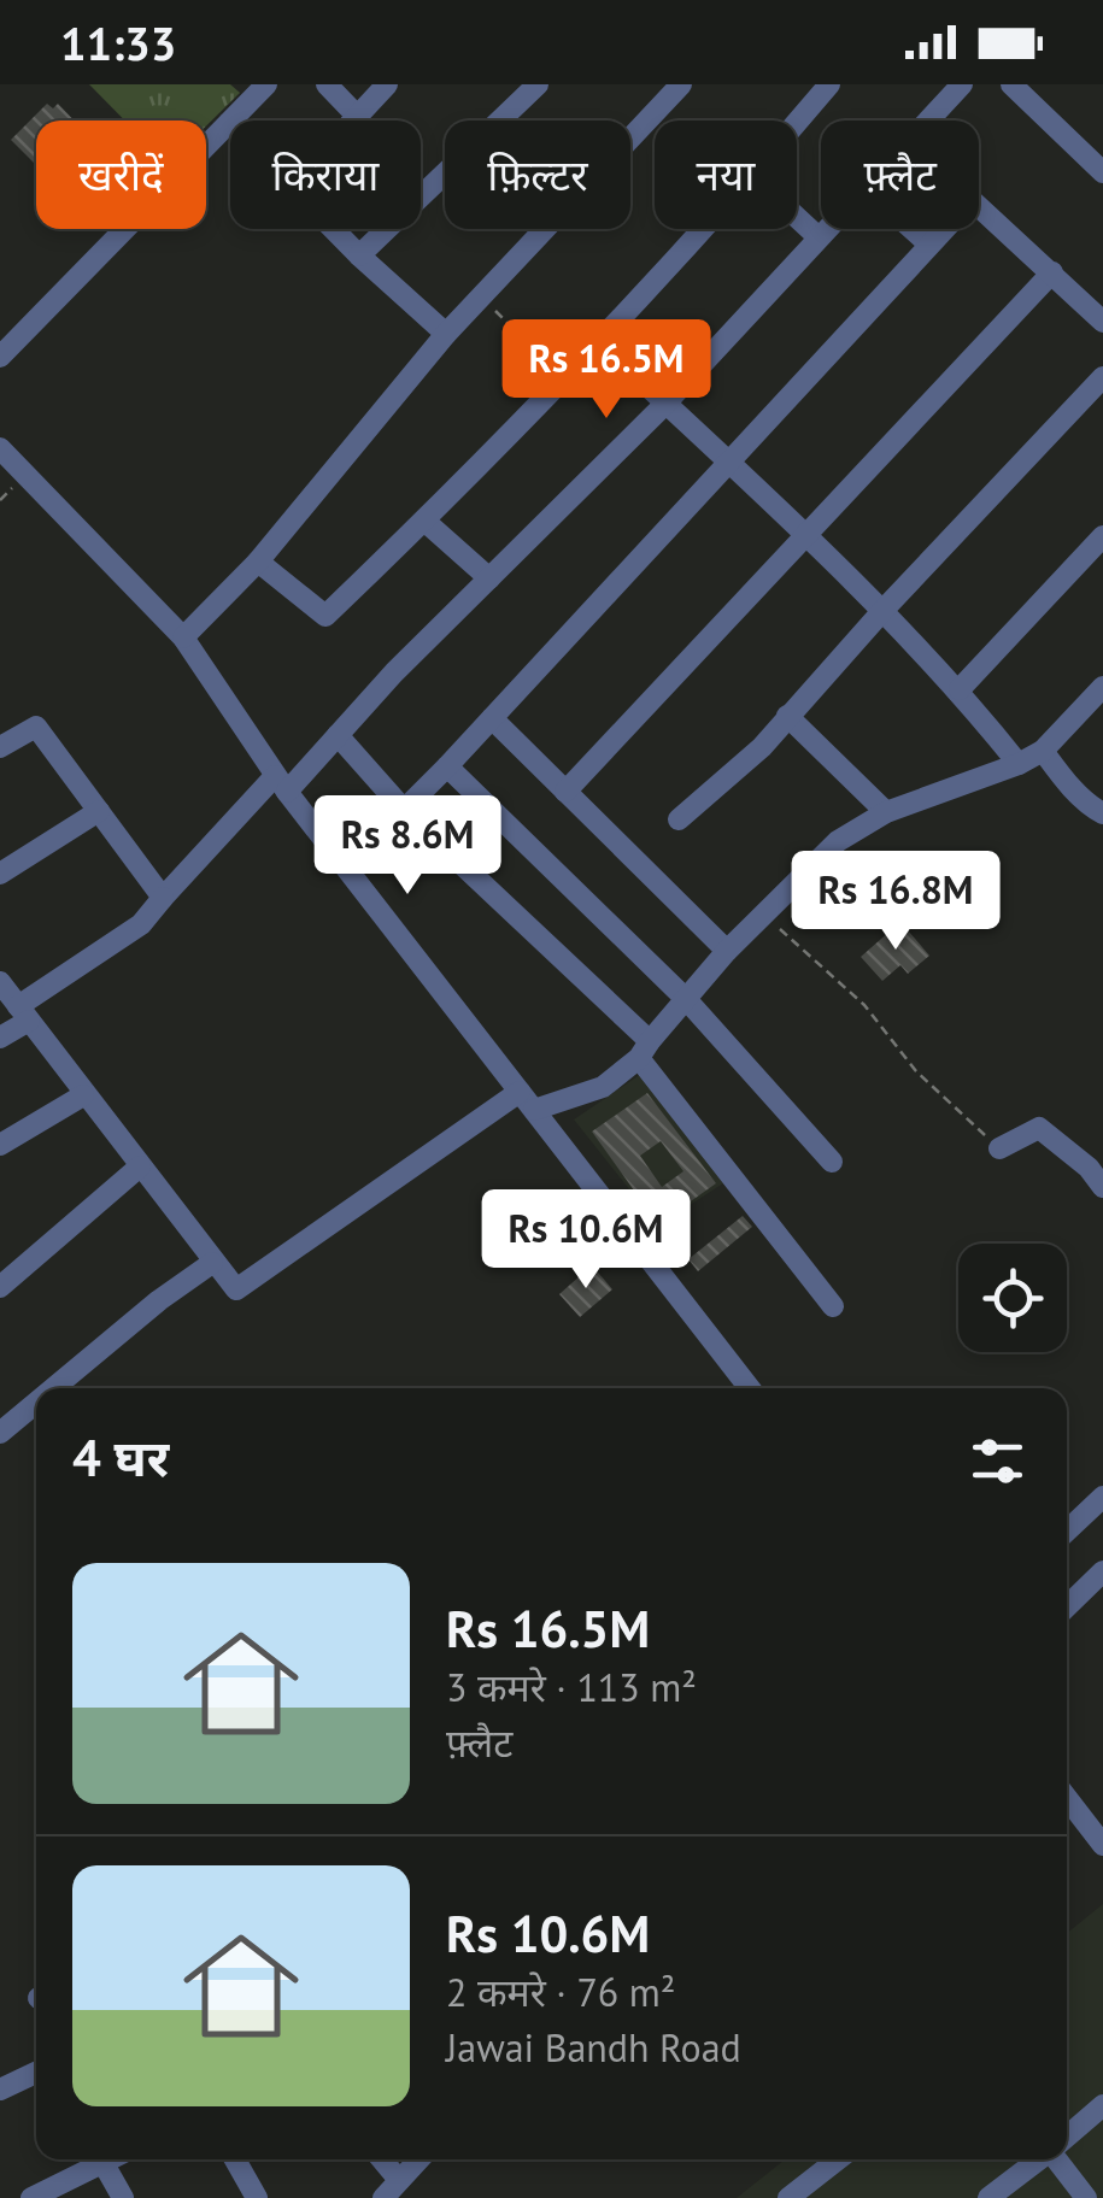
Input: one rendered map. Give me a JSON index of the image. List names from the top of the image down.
{
  "page": {
    "status": "11:33",
    "chip": [
      "खरीदें",
      "किराया",
      "फ़िल्टर",
      "नया",
      "फ़्लैट"
    ],
    "price": [
      "Rs 16.5M",
      "Rs 8.6M",
      "Rs 16.8M",
      "Rs 10.6M"
    ],
    "heading": "4 घर",
    "list": [
      {
        "name": "Rs 16.5M",
        "note": "3 कमरे · 113 m² · फ़्लैट"
      },
      {
        "name": "Rs 10.6M",
        "note": "2 कमरे · 76 m² · Jawai Bandh Road"
      }
    ]
  }
}
